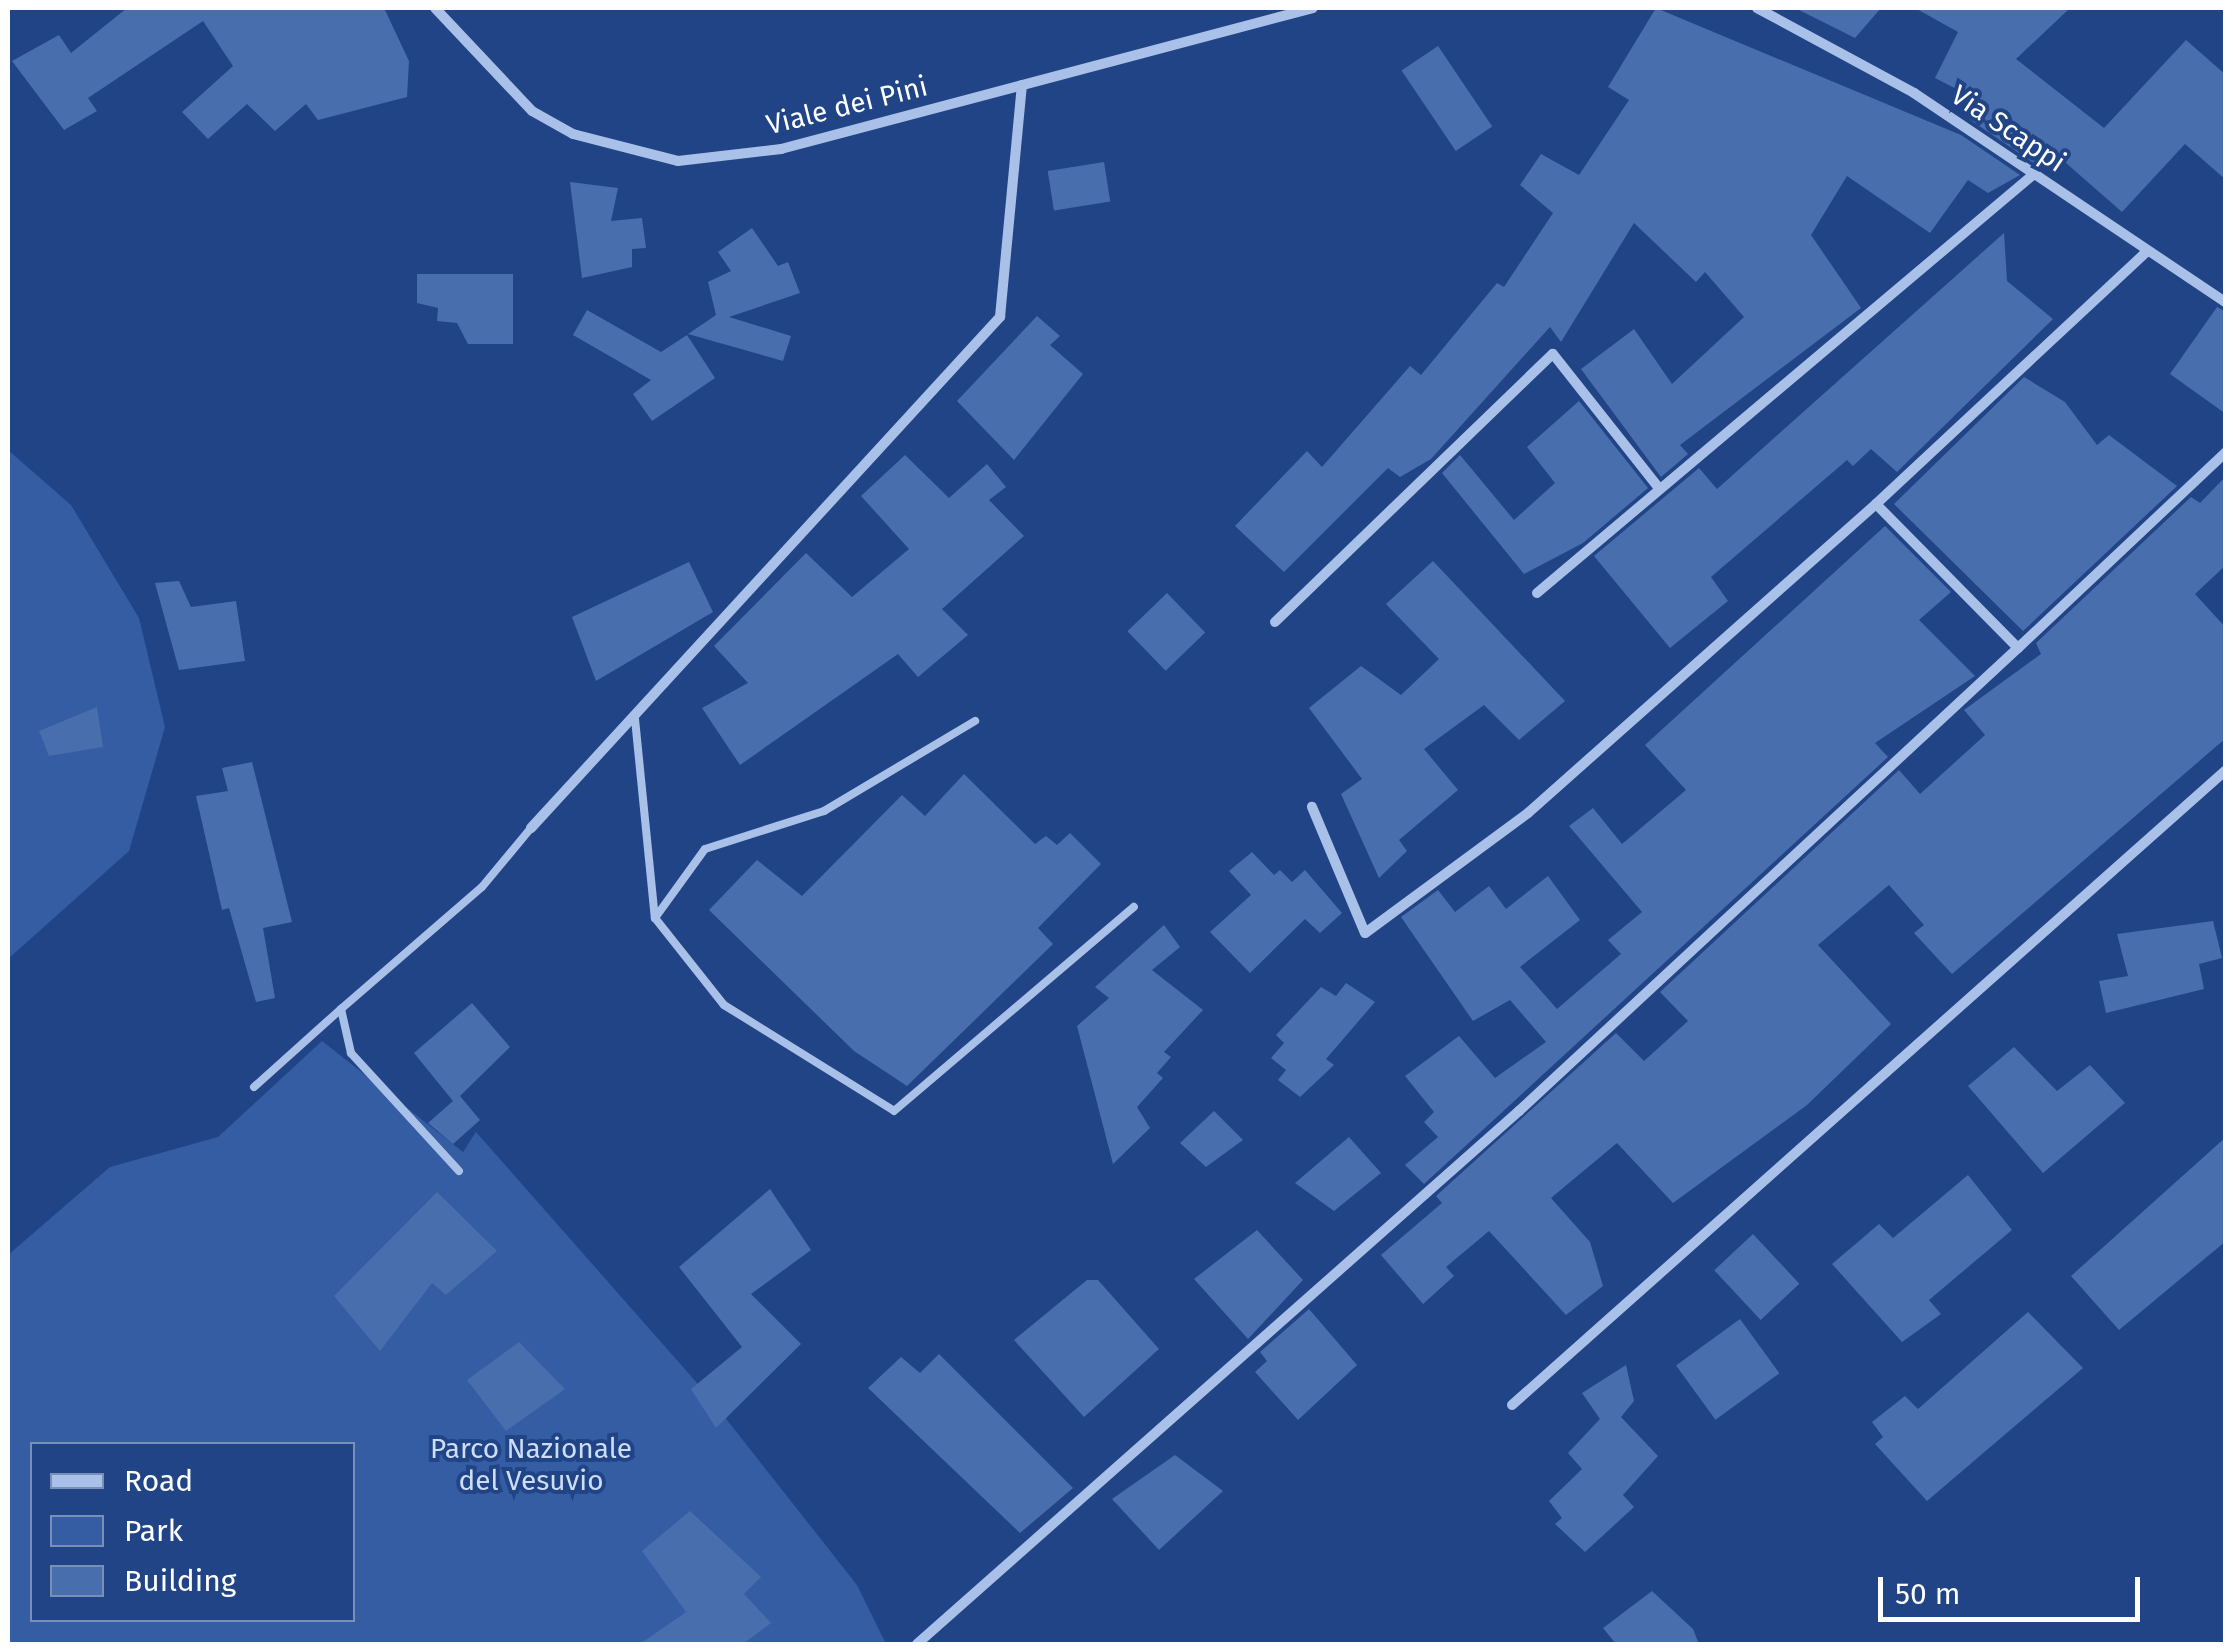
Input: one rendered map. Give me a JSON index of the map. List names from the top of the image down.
{
  "streets": {
    "street": ["Viale dei Pini", "Via Scappi"]
  },
  "parks": ["Parco Nazionale del Vesuvio"],
  "legend": ["Road", "Park", "Building"],
  "scale_bar": "50 m"
}
